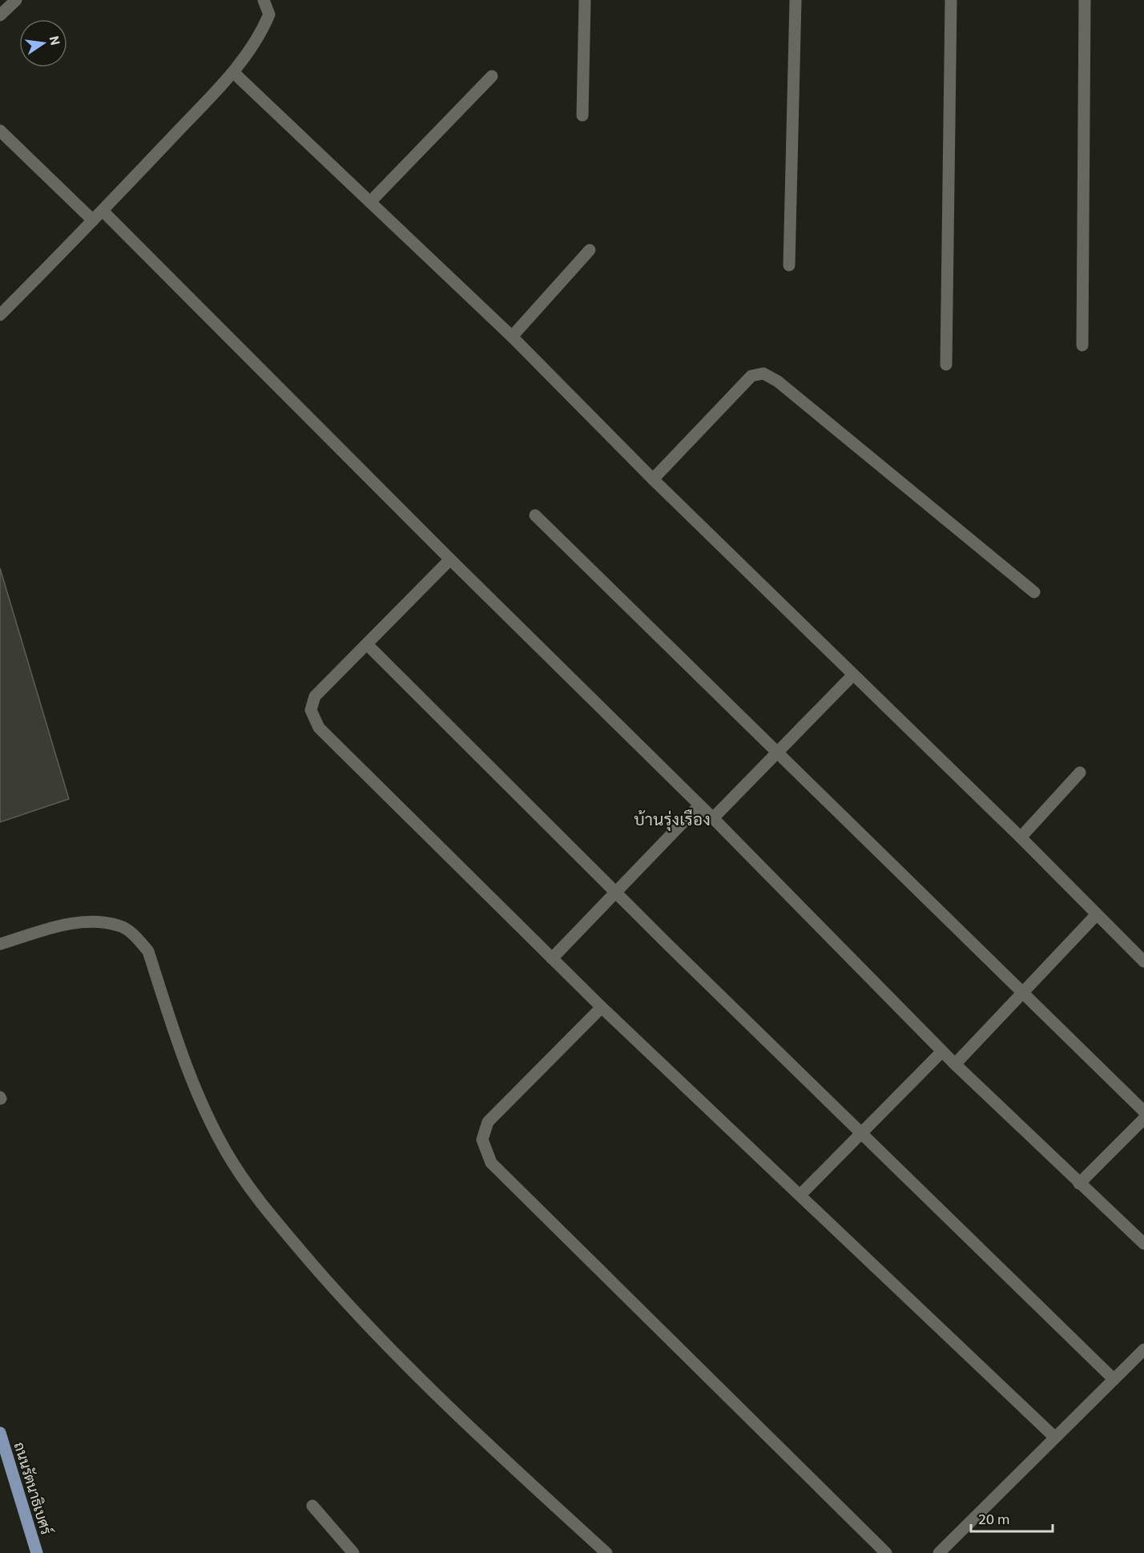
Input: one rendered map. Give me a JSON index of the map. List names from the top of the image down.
{
  "streets": {
    "main road": ["ถนนรัตนาธิเบศร์"]
  },
  "districts": ["บ้านรุ่งเรือง"],
  "scale_bar": "20 m",
  "north": "right"
}
